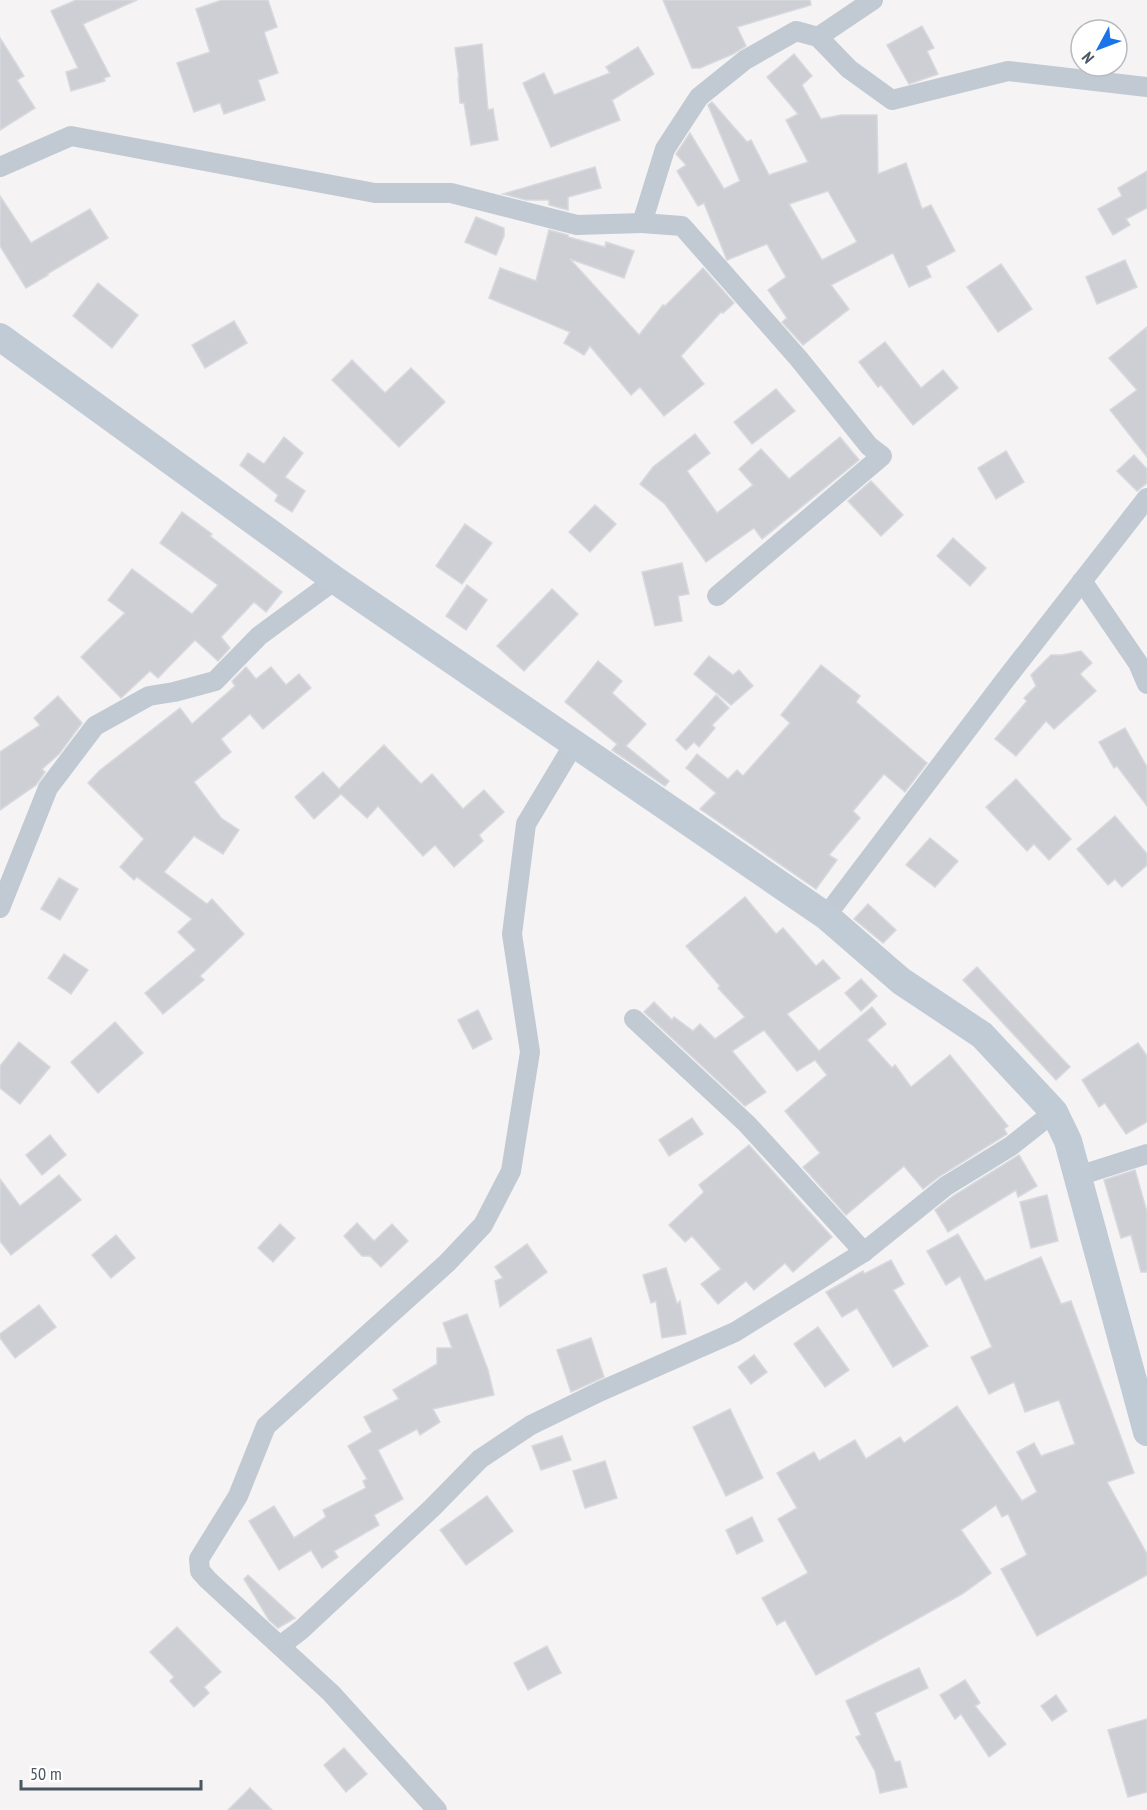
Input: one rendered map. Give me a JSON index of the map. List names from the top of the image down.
{
  "scale_bar": "50 m",
  "north": "bottom left"
}
